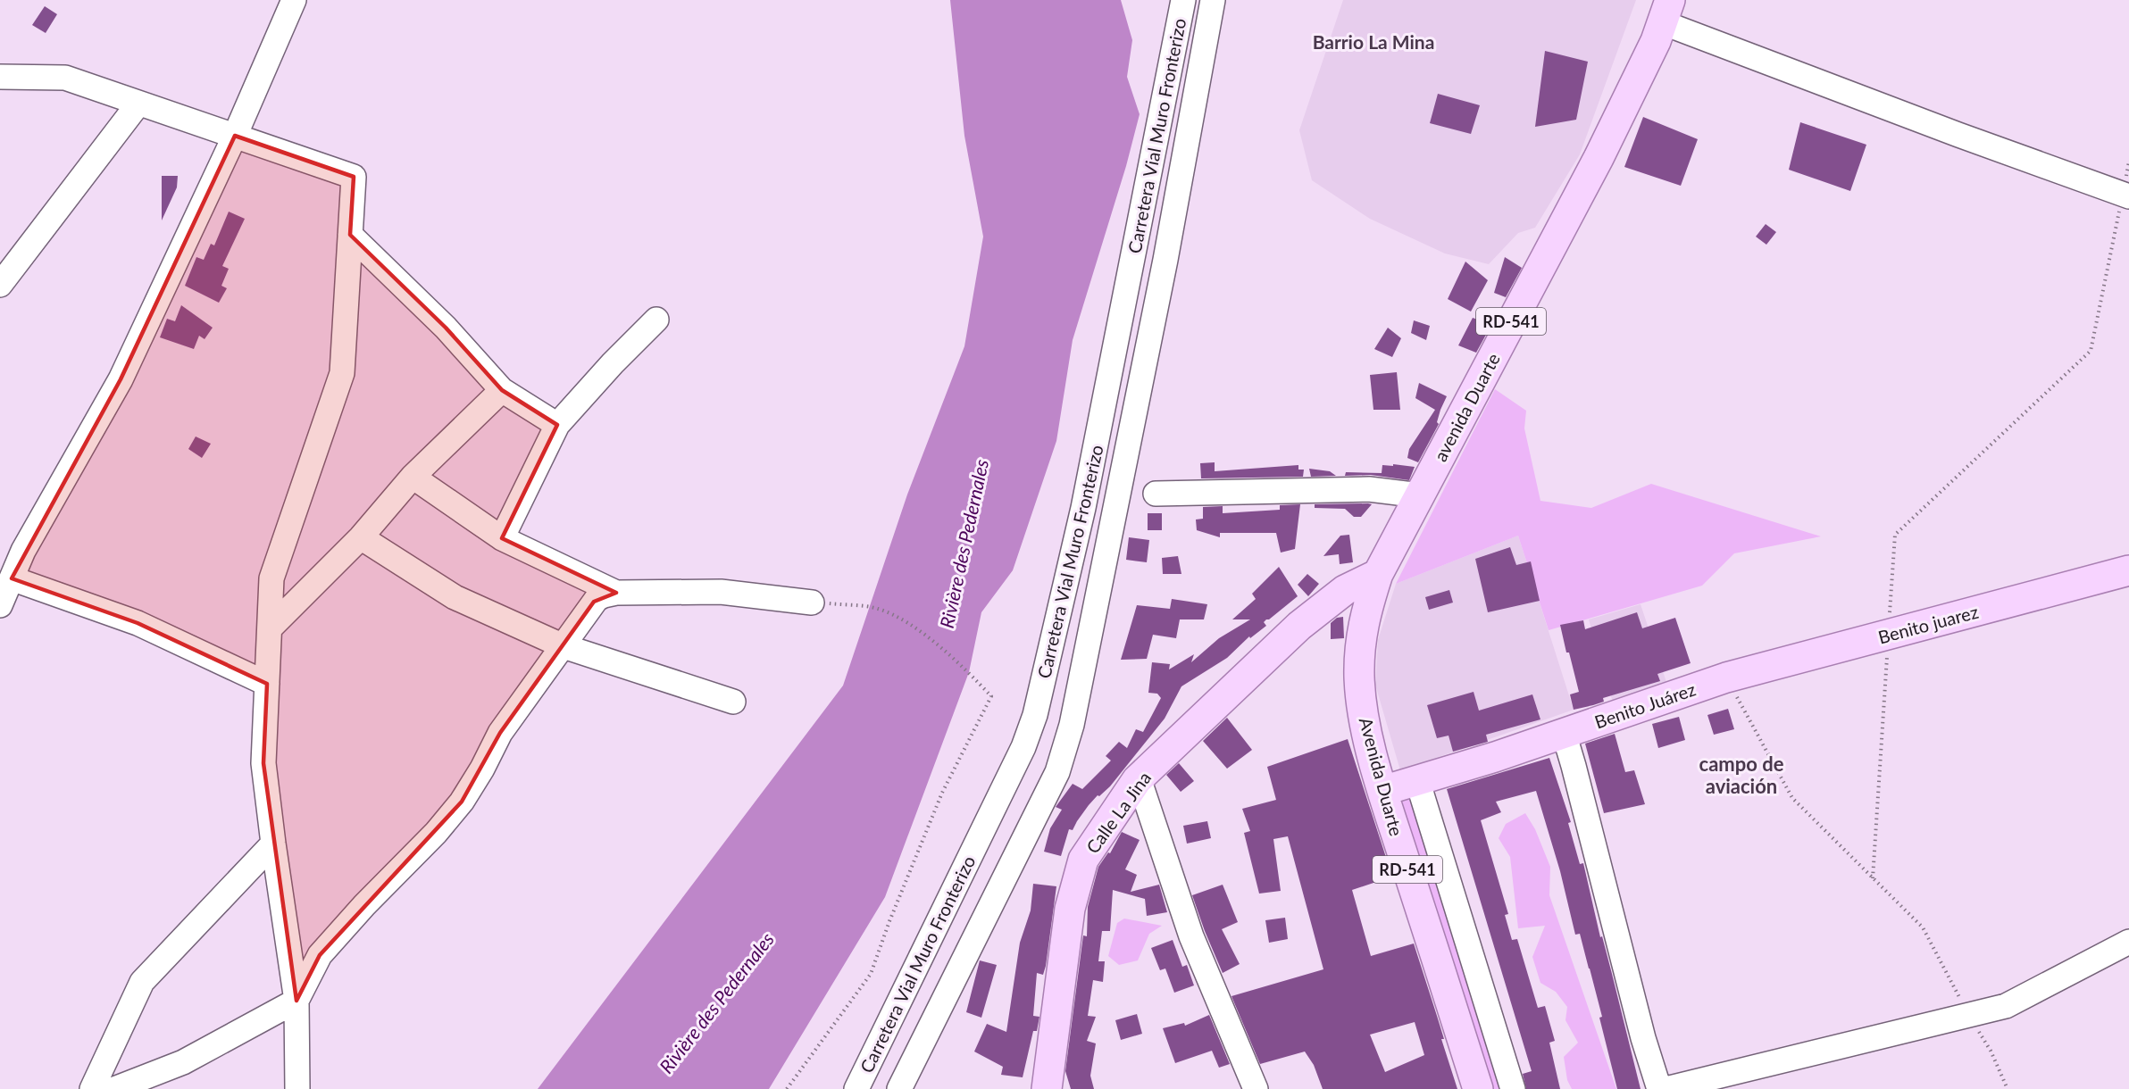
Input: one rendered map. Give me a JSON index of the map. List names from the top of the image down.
{
  "streets": {
    "main road": [
      "RD-541",
      "avenida Duarte",
      "Benito juarez",
      "Benito Juárez",
      "Avenida Duarte",
      "Calle La Jina"
    ],
    "street": ["Carretera Vial Muro Fronterizo"]
  },
  "crossings": [
    ["avenida Duarte", "Avenida Duarte"],
    ["avenida Duarte", "Calle La Jina"],
    ["Benito juarez", "Benito Juárez"],
    ["Benito Juárez", "Avenida Duarte"]
  ],
  "districts": ["Barrio La Mina", "campo de aviación"],
  "water": ["Rivière des Pedernales"]
}
